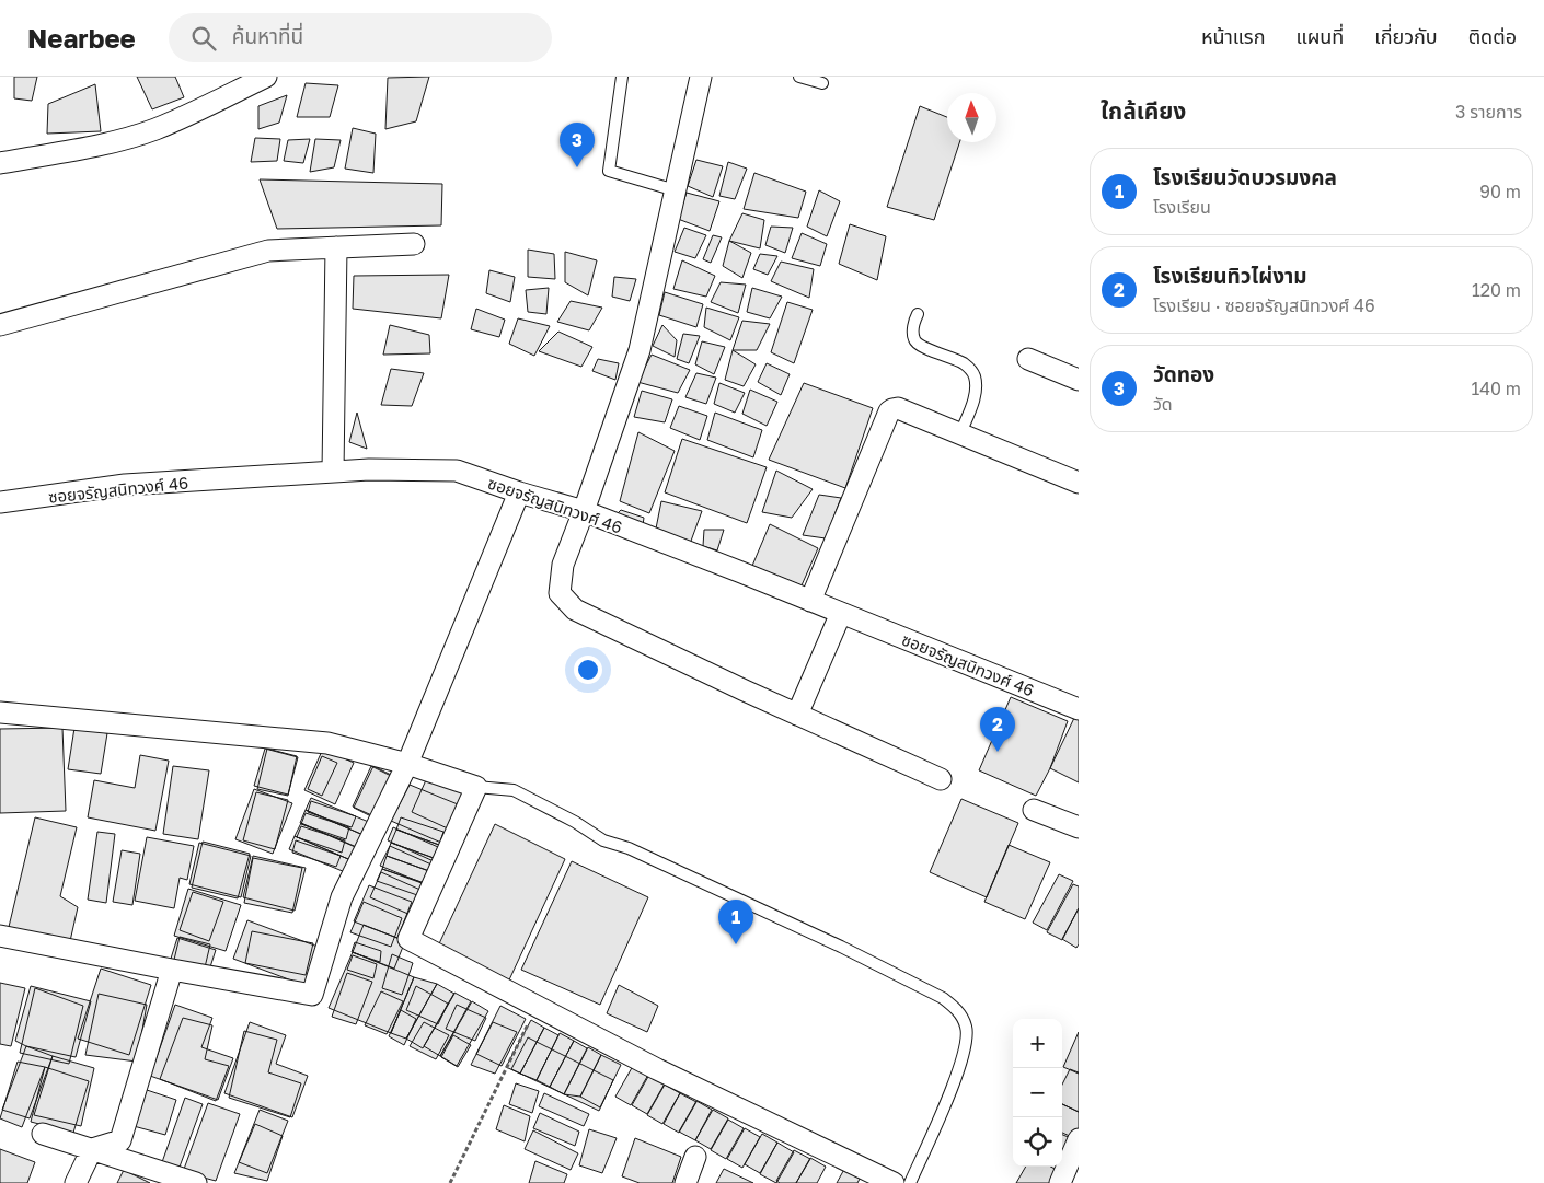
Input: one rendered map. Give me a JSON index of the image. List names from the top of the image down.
{
  "streets": {
    "street": ["ซอยจรัญสนิทวงศ์ 46"]
  },
  "north": "top",
  "page": {
    "header": "Nearbee",
    "search": "ค้นหาที่นี่",
    "nav": [
      "หน้าแรก",
      "แผนที่",
      "เกี่ยวกับ",
      "ติดต่อ"
    ],
    "heading": ["ใกล้เคียง", "3 รายการ"],
    "pins": ["3", "2", "1"],
    "list": [
      {
        "mark": "1",
        "name": "โรงเรียนวัดบวรมงคล",
        "note": "โรงเรียน",
        "value": "90 m"
      },
      {
        "mark": "2",
        "name": "โรงเรียนทิวไผ่งาม",
        "note": "โรงเรียน · ซอยจรัญสนิทวงศ์ 46",
        "value": "120 m"
      },
      {
        "mark": "3",
        "name": "วัดทอง",
        "note": "วัด",
        "value": "140 m"
      }
    ],
    "map_buttons": ["+", "−"]
  }
}
